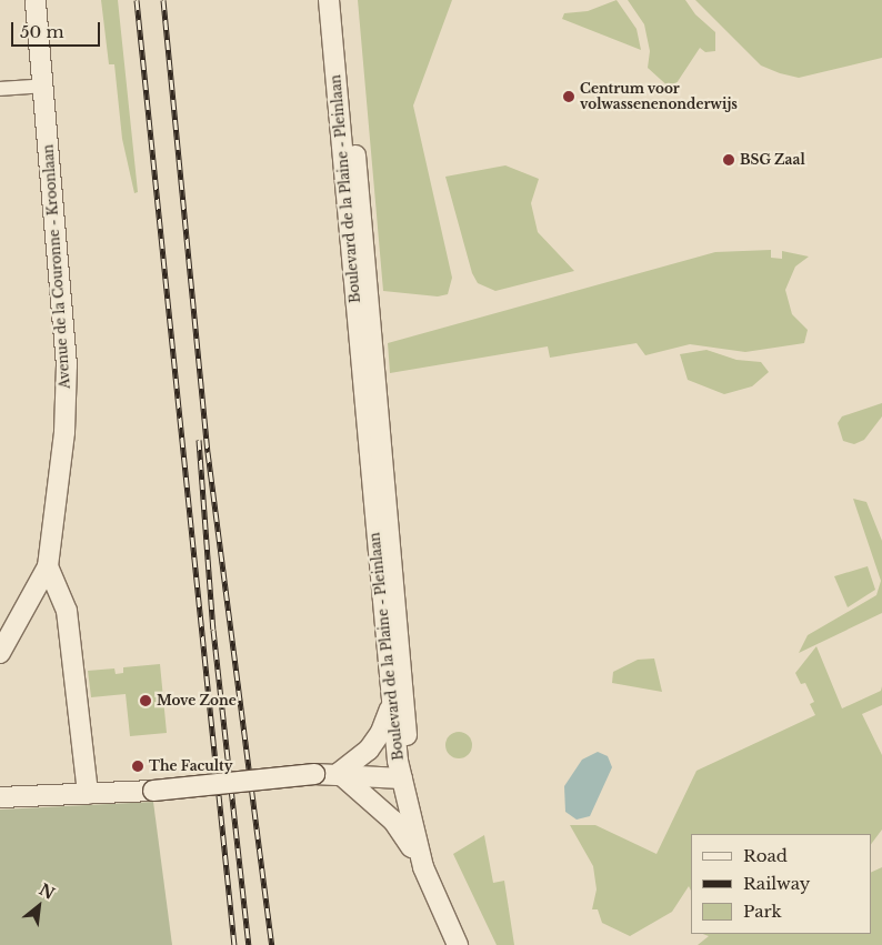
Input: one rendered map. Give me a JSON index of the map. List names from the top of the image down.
{
  "streets": {
    "main road": ["Boulevard de la Plaine - Pleinlaan", "Avenue de la Couronne - Kroonlaan"]
  },
  "places": [
    "Centrum voor volwassenenonderwijs",
    "BSG Zaal",
    "Move Zone",
    "The Faculty"
  ],
  "legend": ["Road", "Railway", "Park"],
  "scale_bar": "50 m",
  "north": "top right"
}
